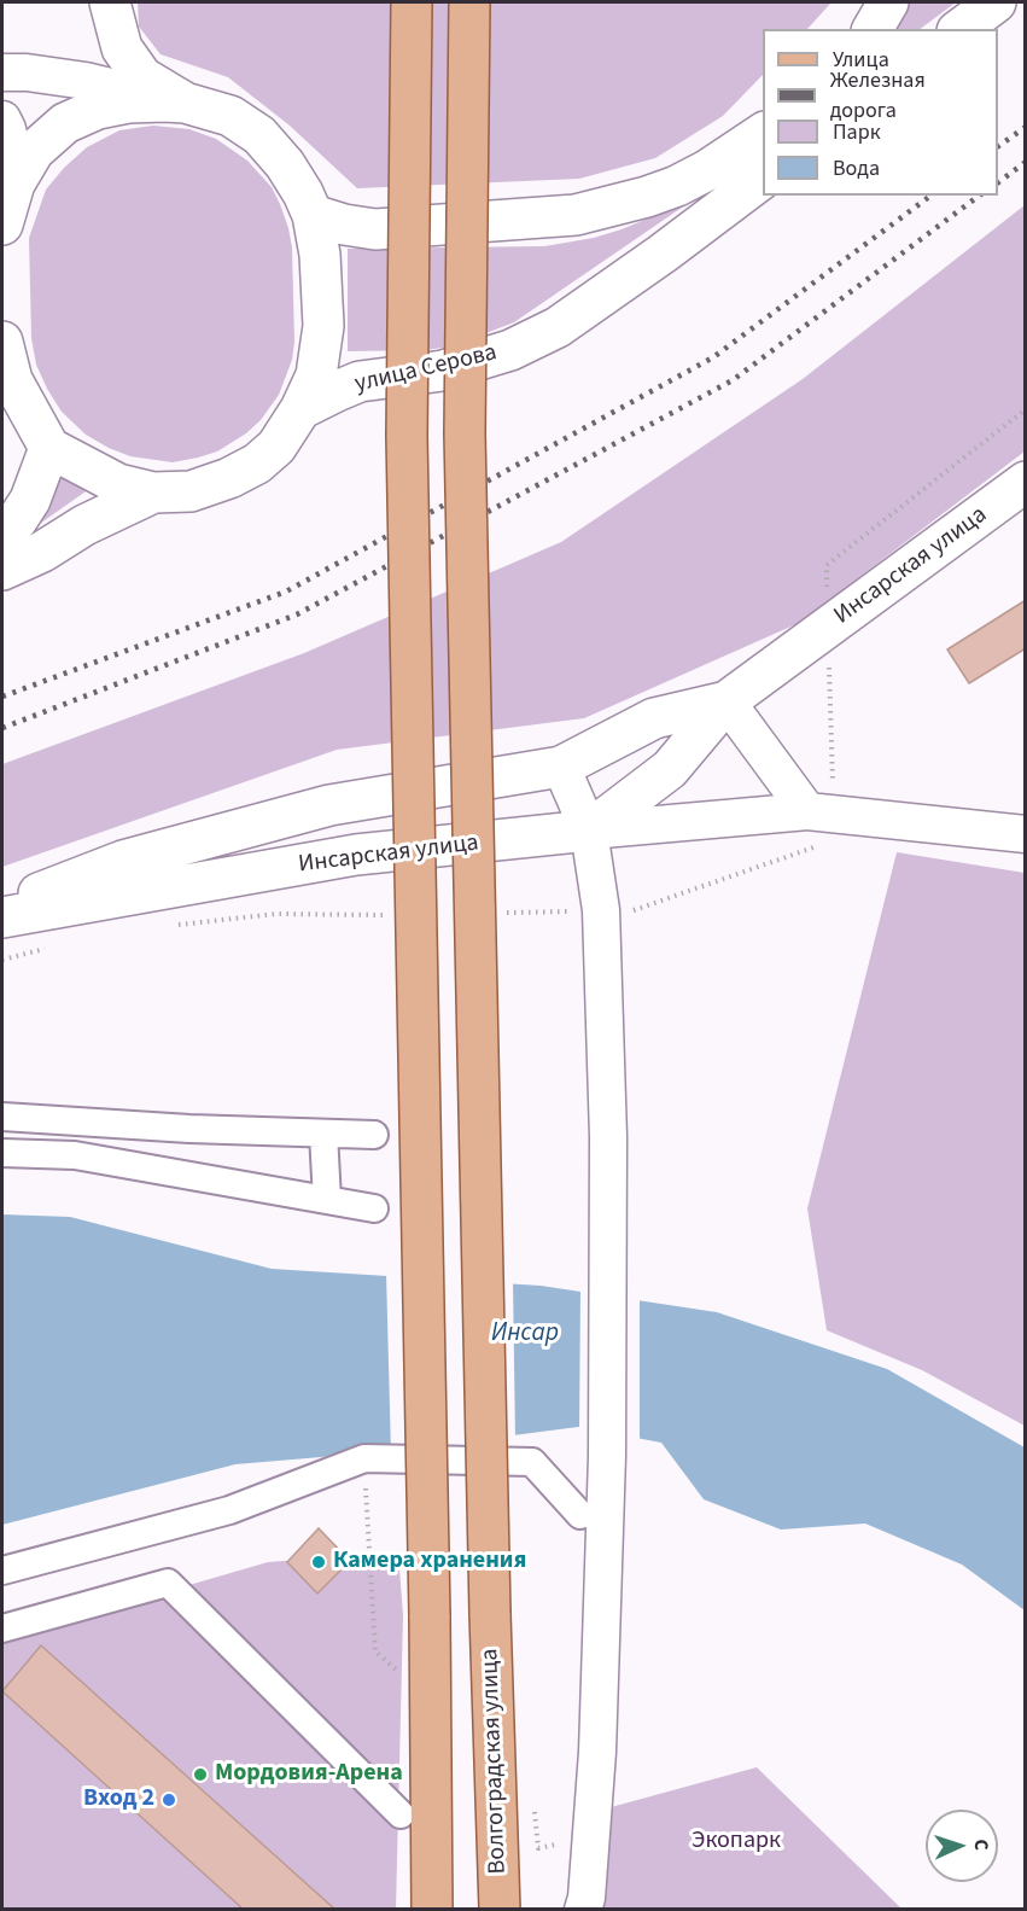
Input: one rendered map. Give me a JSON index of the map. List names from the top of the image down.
{
  "streets": {
    "main road": ["Волгоградская улица"],
    "street": ["улица Серова", "Инсарская улица"]
  },
  "water": ["Инсар"],
  "parks": ["Экопарк"],
  "places": ["Камера хранения", "Мордовия-Арена", "Вход 2"],
  "legend": [
    "Улица",
    "Железная дорога",
    "Парк",
    "Вода"
  ],
  "north": "right"
}
